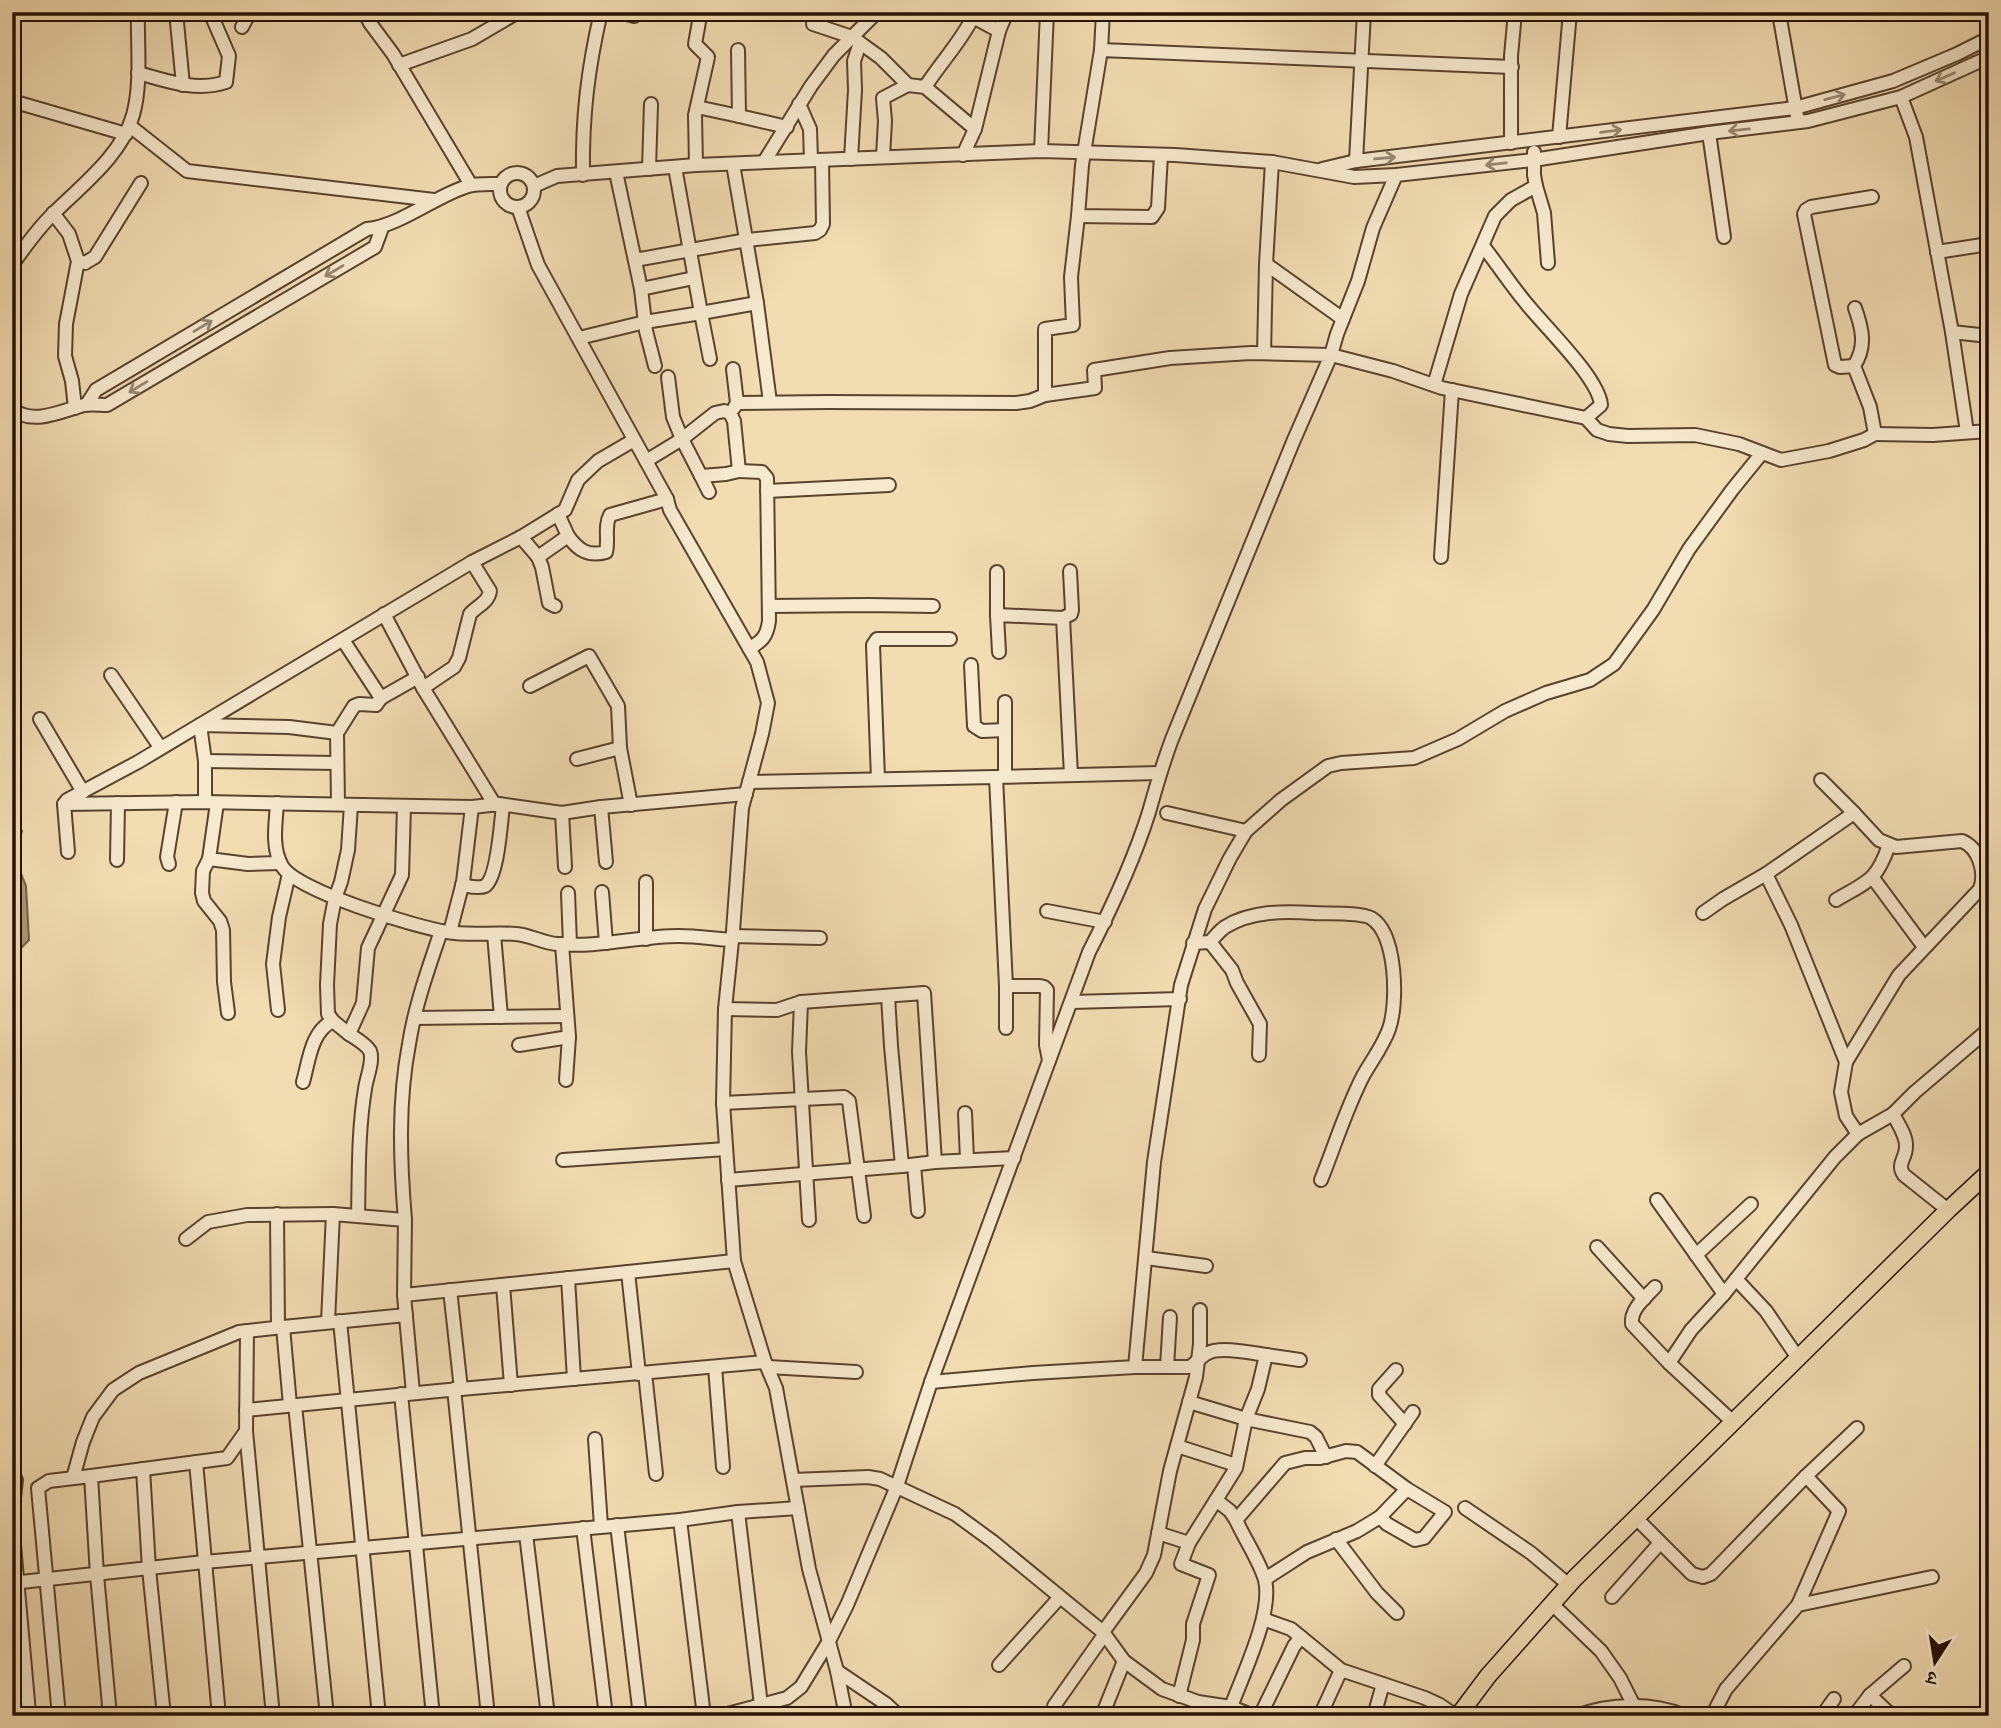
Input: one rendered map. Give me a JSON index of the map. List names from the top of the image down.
{
  "north": "bottom"
}
